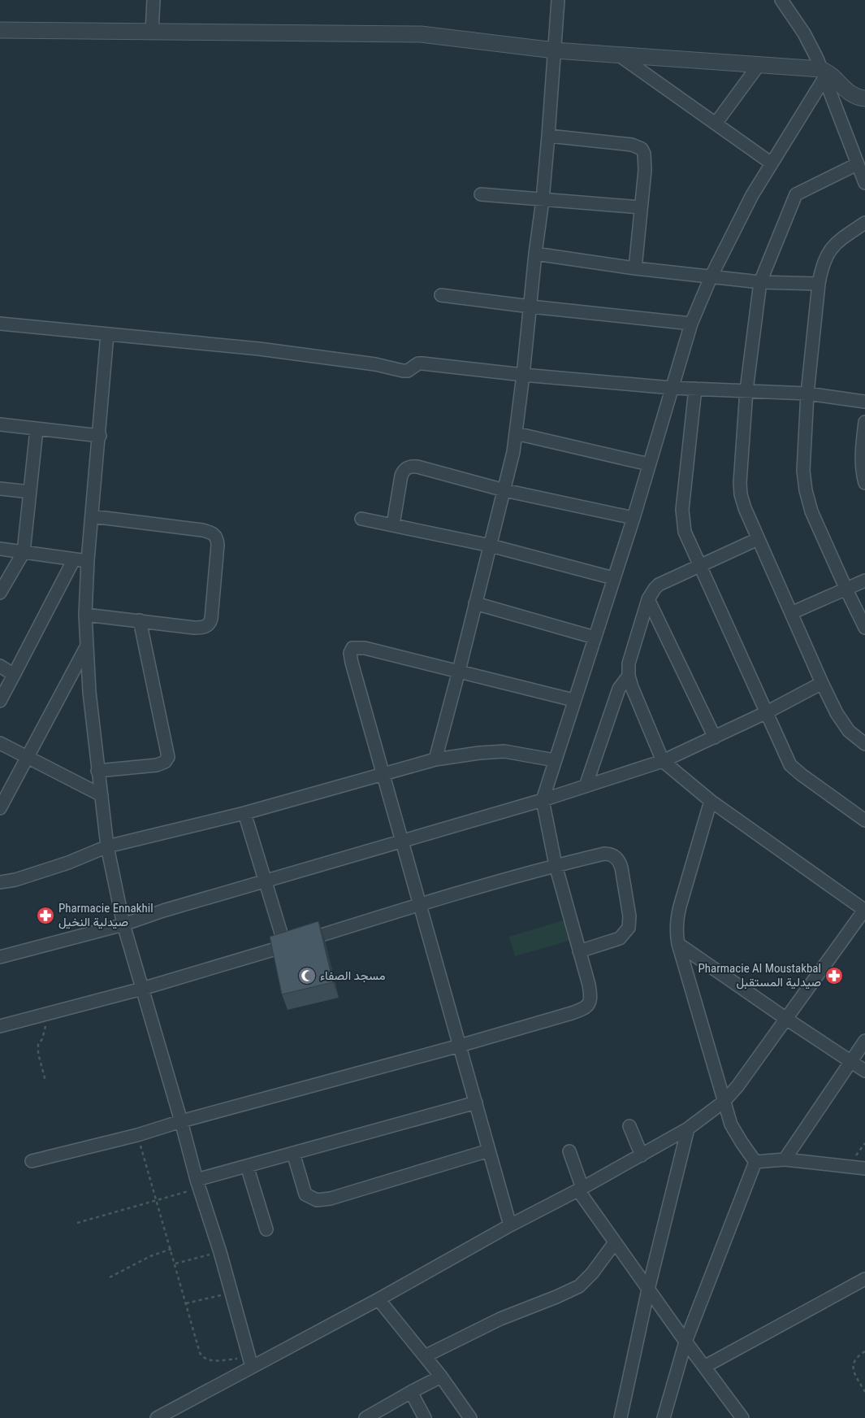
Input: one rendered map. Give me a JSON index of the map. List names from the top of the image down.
{
  "places": {
    "pharmacy": ["Pharmacie Ennakhil صيدلية النخيل", "Pharmacie Al Moustakbal صيدلية المستقبل"],
    "mosque": ["مسجد الصفاء"]
  }
}
